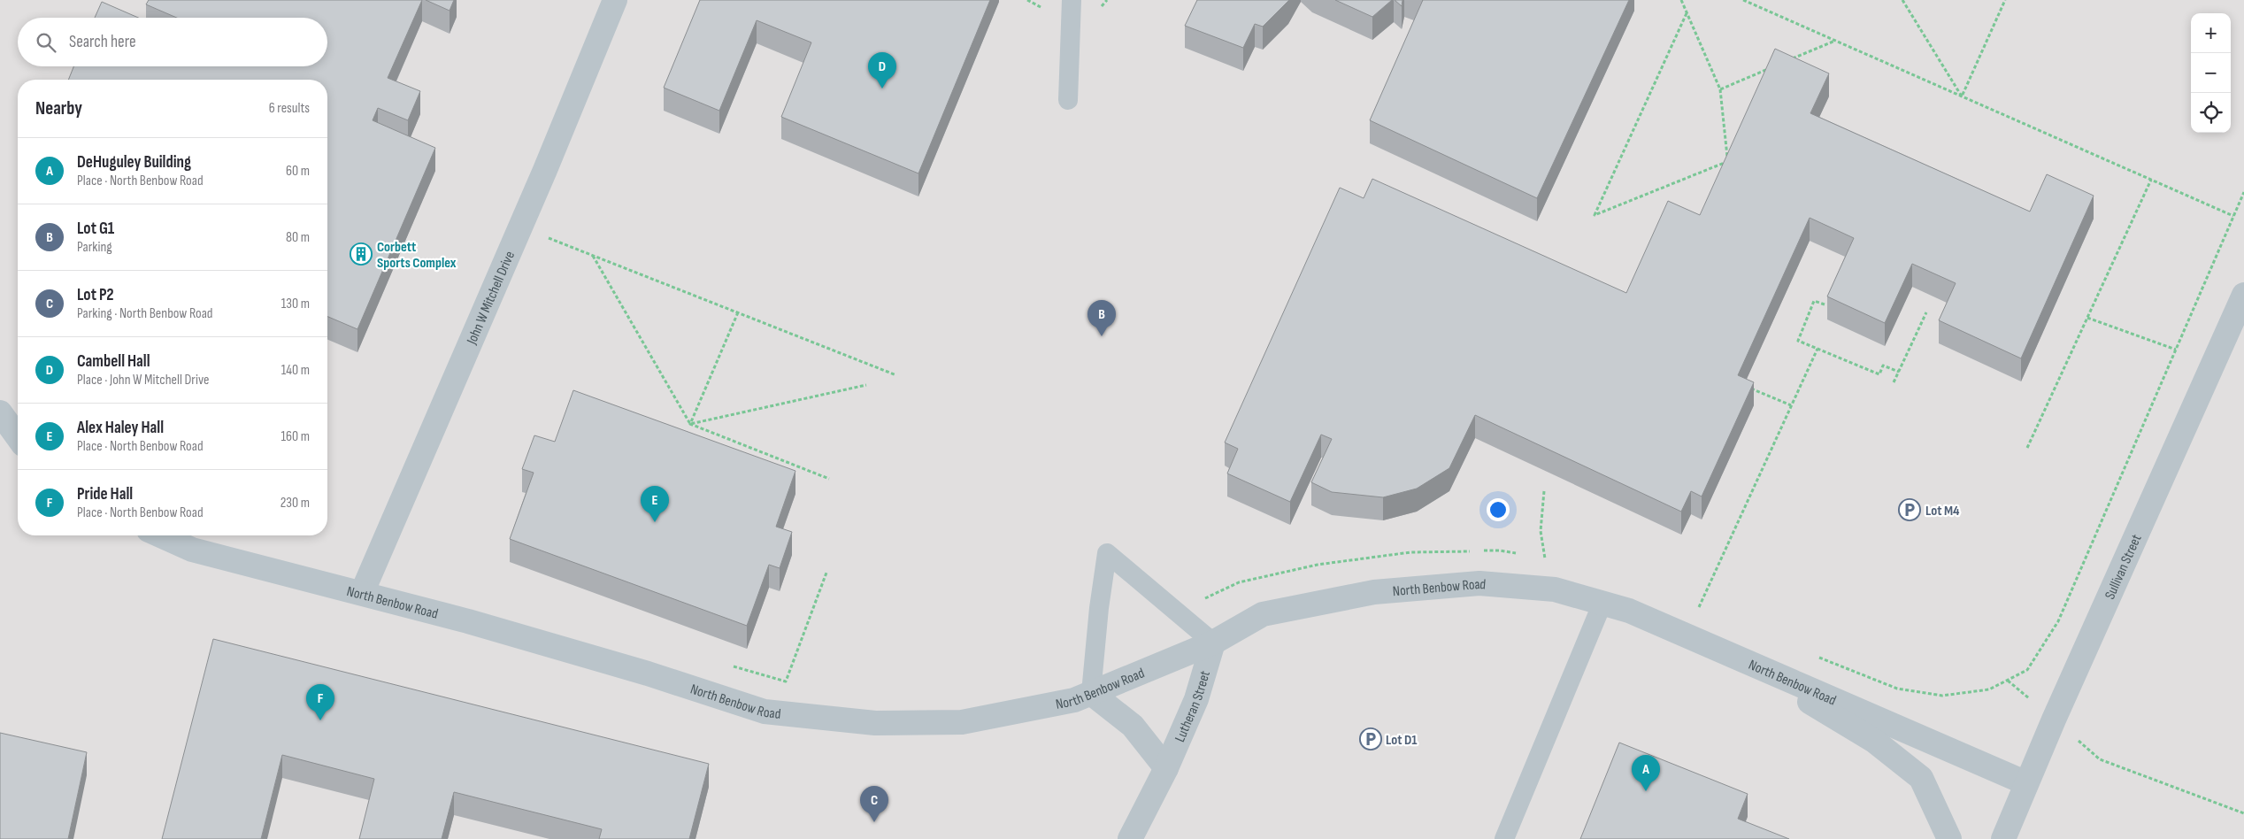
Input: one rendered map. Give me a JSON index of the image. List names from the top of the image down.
{
  "streets": {
    "street": [
      "John W Mitchell Drive",
      "Sullivan Street",
      "North Benbow Road",
      "Lutheran Street"
    ]
  },
  "crossings": [
    ["John W Mitchell Drive", "North Benbow Road"],
    ["Sullivan Street", "North Benbow Road"],
    ["North Benbow Road", "Lutheran Street"]
  ],
  "places": {
    "building": ["Corbett Sports Complex"],
    "parking": ["Lot M4", "Lot D1"]
  },
  "page": {
    "map_buttons": ["+", "−"],
    "search": "Search here",
    "pins": [
      "D",
      "B",
      "E",
      "F",
      "A",
      "C"
    ],
    "heading": ["Nearby", "6 results"],
    "list": [
      {
        "mark": "A",
        "name": "DeHuguley Building",
        "note": "Place · North Benbow Road",
        "value": "60 m"
      },
      {
        "mark": "B",
        "name": "Lot G1",
        "note": "Parking",
        "value": "80 m"
      },
      {
        "mark": "C",
        "name": "Lot P2",
        "note": "Parking · North Benbow Road",
        "value": "130 m"
      },
      {
        "mark": "D",
        "name": "Cambell Hall",
        "note": "Place · John W Mitchell Drive",
        "value": "140 m"
      },
      {
        "mark": "E",
        "name": "Alex Haley Hall",
        "note": "Place · North Benbow Road",
        "value": "160 m"
      },
      {
        "mark": "F",
        "name": "Pride Hall",
        "note": "Place · North Benbow Road",
        "value": "230 m"
      }
    ]
  }
}
